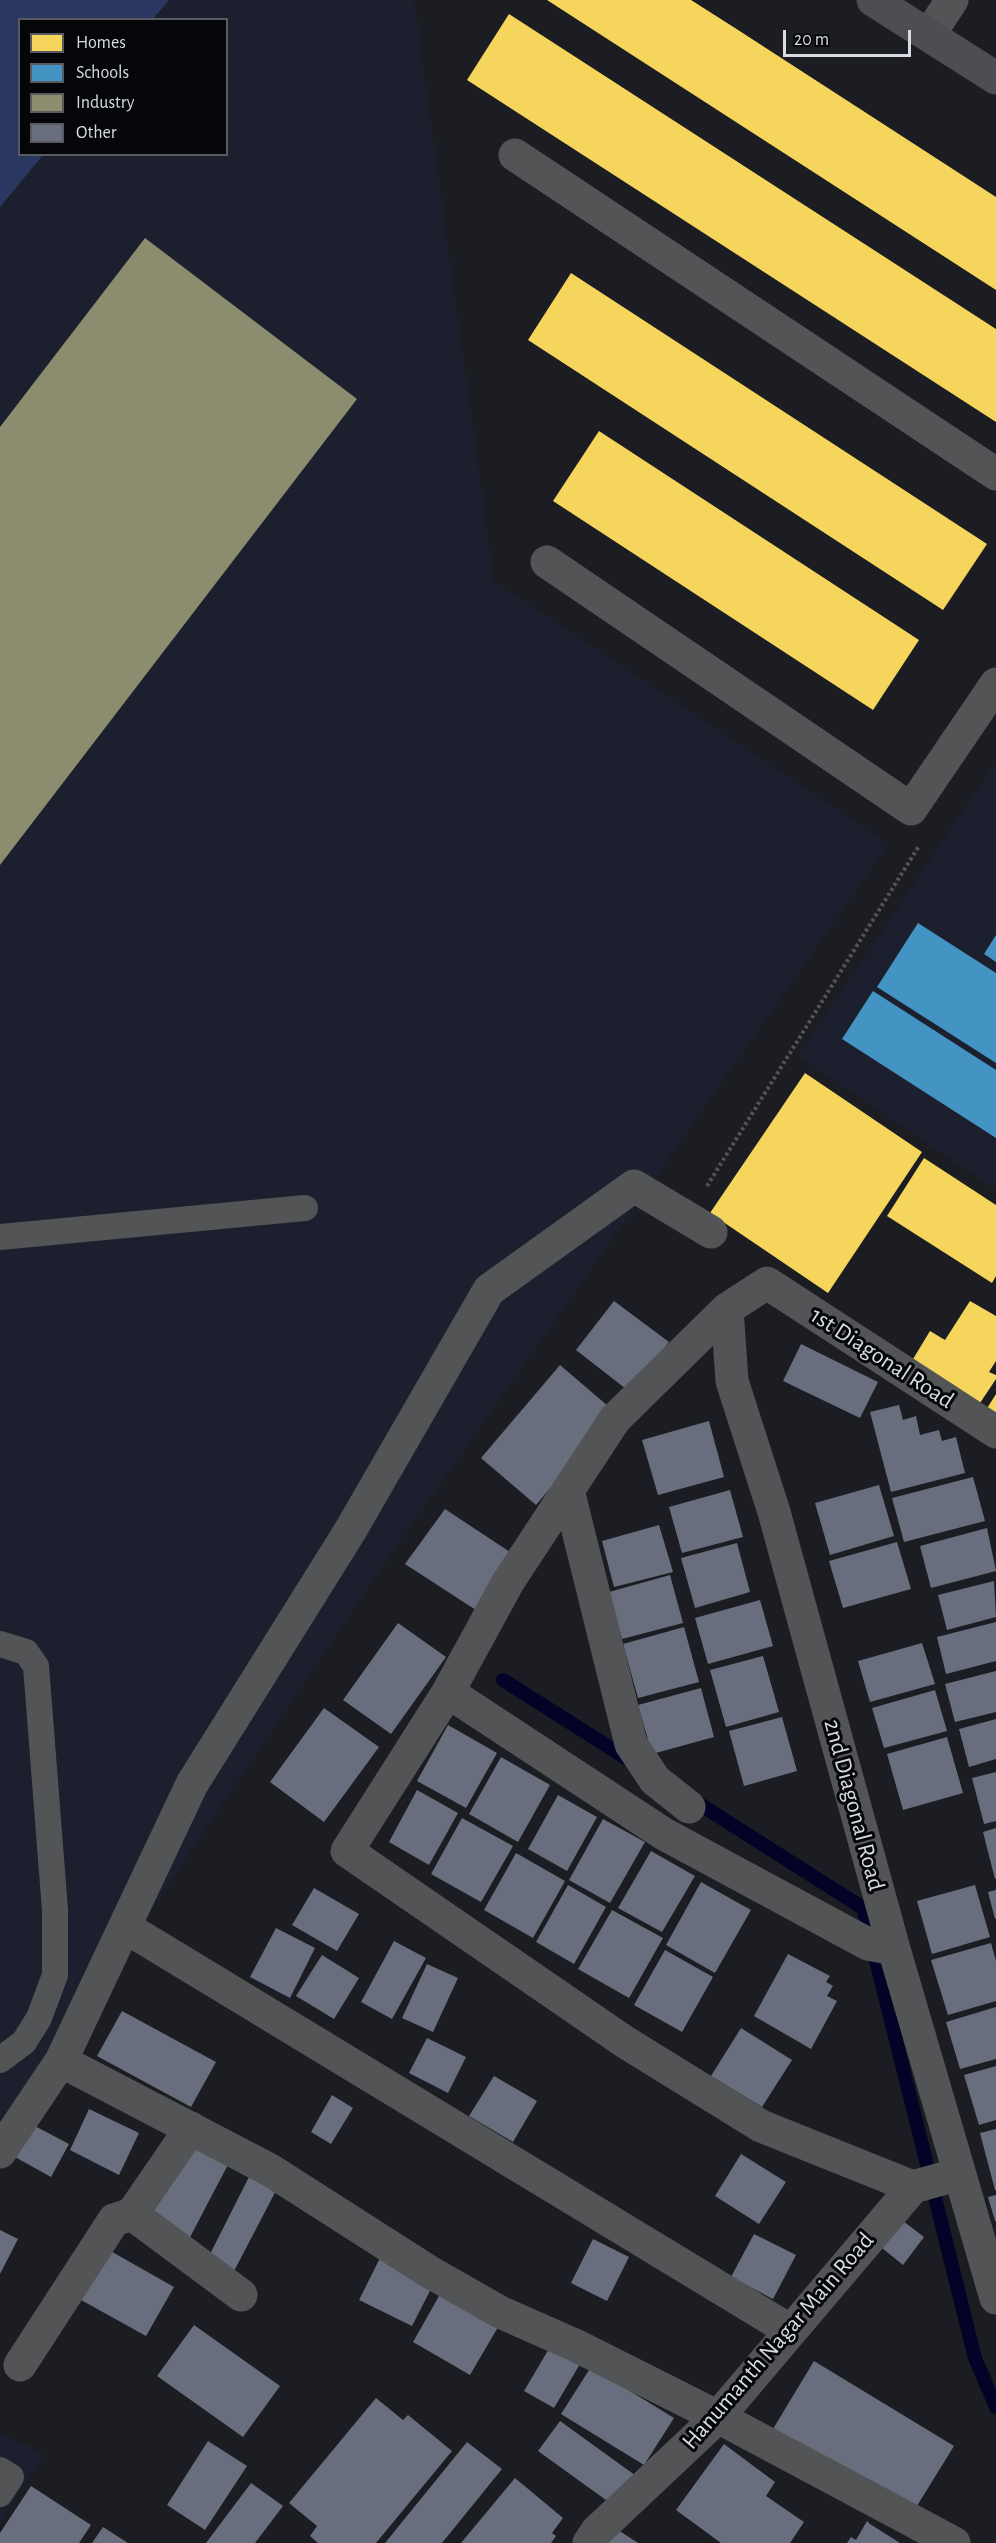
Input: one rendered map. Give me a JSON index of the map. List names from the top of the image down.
{
  "streets": {
    "street": ["1st Diagonal Road", "2nd Diagonal Road", "Hanumanth Nagar Main Road"]
  },
  "crossings": [
    ["1st Diagonal Road", "2nd Diagonal Road"]
  ],
  "legend": [
    "Homes",
    "Schools",
    "Industry",
    "Other"
  ],
  "scale_bar": "20 m"
}
